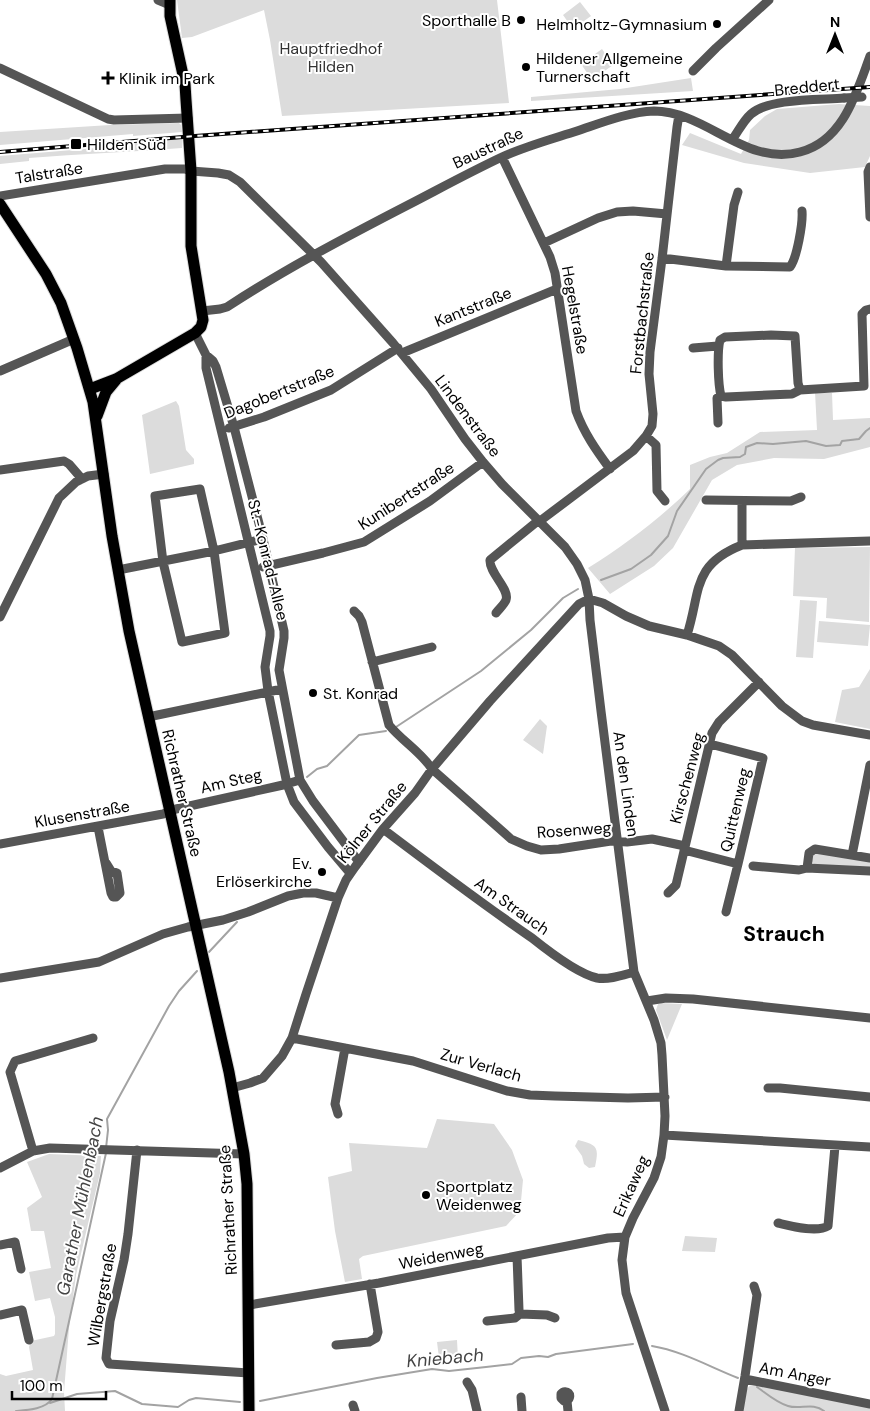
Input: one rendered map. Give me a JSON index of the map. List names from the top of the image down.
{
  "streets": {
    "main road": ["Richrather Straße"],
    "street": [
      "Breddert",
      "Baustraße",
      "Talstraße",
      "Kantstraße",
      "Hegelstraße",
      "Forstbachstraße",
      "Dagobertstraße",
      "Lindenstraße",
      "Kunibertstraße",
      "St.-Konrad-Allee",
      "Kirschenweg",
      "Am Steg",
      "An den Linden",
      "Quittenweg",
      "Klusenstraße",
      "Kölner Straße",
      "Rosenweg",
      "Am Strauch",
      "Zur Verlach",
      "Erikaweg",
      "Weidenweg",
      "Wilbergstraße",
      "Am Anger"
    ]
  },
  "crossings": [
    ["Breddert", "Baustraße"],
    ["Baustraße", "Talstraße"],
    ["Baustraße", "Hegelstraße"],
    ["Baustraße", "Forstbachstraße"],
    ["Baustraße", "Lindenstraße"],
    ["Talstraße", "Lindenstraße"],
    ["Kantstraße", "Hegelstraße"],
    ["Kantstraße", "Dagobertstraße"],
    ["Kantstraße", "Lindenstraße"],
    ["Hegelstraße", "Forstbachstraße"],
    ["Forstbachstraße", "Lindenstraße"],
    ["Dagobertstraße", "Lindenstraße"],
    ["Dagobertstraße", "St.-Konrad-Allee"],
    ["Lindenstraße", "Kunibertstraße"],
    ["Lindenstraße", "An den Linden"],
    ["Lindenstraße", "Kölner Straße"],
    ["Kunibertstraße", "St.-Konrad-Allee"],
    ["St.-Konrad-Allee", "Am Steg"],
    ["St.-Konrad-Allee", "Kölner Straße"],
    ["Kirschenweg", "Quittenweg"],
    ["Kirschenweg", "Rosenweg"],
    ["Am Steg", "Richrather Straße"],
    ["Am Steg", "Klusenstraße"],
    ["An den Linden", "Kölner Straße"],
    ["An den Linden", "Rosenweg"],
    ["An den Linden", "Am Strauch"],
    ["An den Linden", "Erikaweg"],
    ["Richrather Straße", "Klusenstraße"],
    ["Richrather Straße", "Kölner Straße"],
    ["Richrather Straße", "Weidenweg"],
    ["Richrather Straße", "Wilbergstraße"],
    ["Quittenweg", "Rosenweg"],
    ["Kölner Straße", "Rosenweg"],
    ["Kölner Straße", "Am Strauch"],
    ["Kölner Straße", "Zur Verlach"],
    ["Am Strauch", "Erikaweg"],
    ["Zur Verlach", "Erikaweg"],
    ["Erikaweg", "Weidenweg"]
  ],
  "districts": ["Strauch"],
  "water": ["Garather Mühlenbach", "Kniebach"],
  "parks": ["Hauptfriedhof Hilden"],
  "places": {
    "other": [
      "Sporthalle B",
      "Helmholtz-Gymnasium",
      "Hildener Allgemeine Turnerschaft",
      "St. Konrad",
      "Ev. Erlöserkirche",
      "Sportplatz Weidenweg"
    ],
    "health": ["Klinik im Park"],
    "transit": ["Hilden Süd"]
  },
  "scale_bar": "100 m",
  "north": "top"
}
